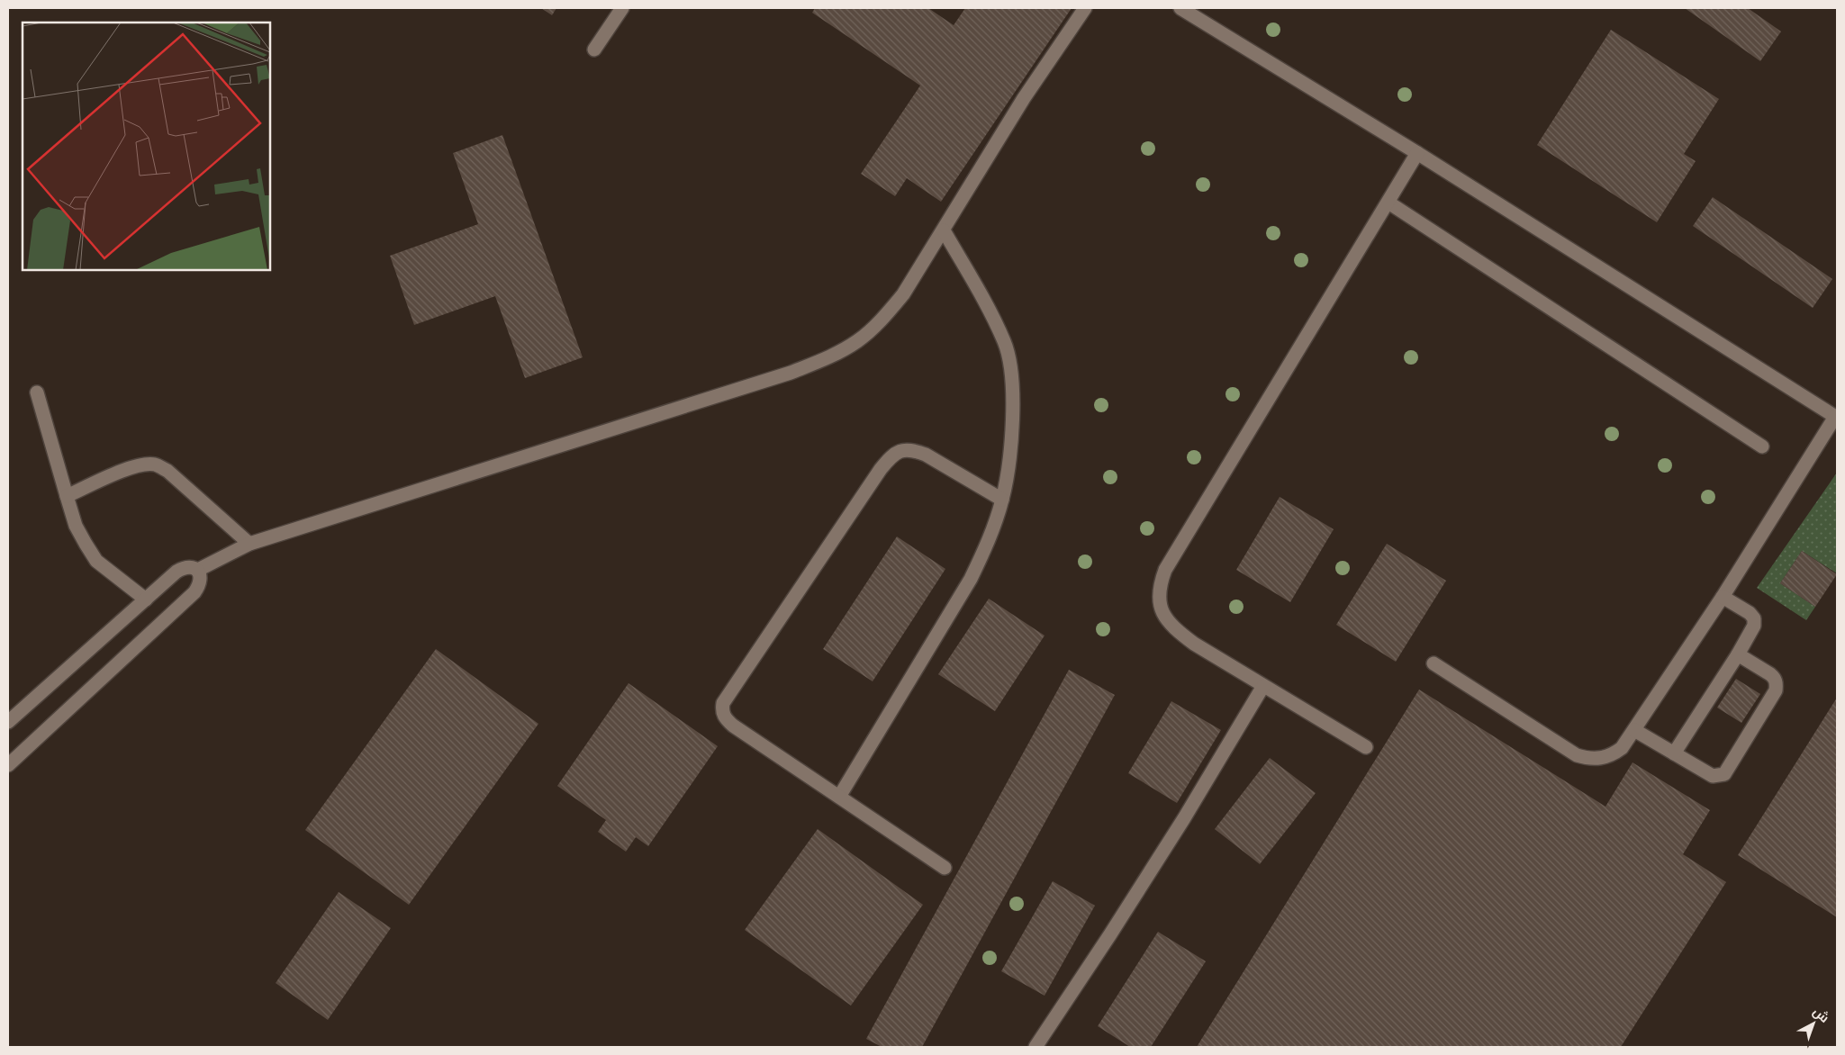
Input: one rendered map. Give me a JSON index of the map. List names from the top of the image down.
{
  "north": "top right"
}
